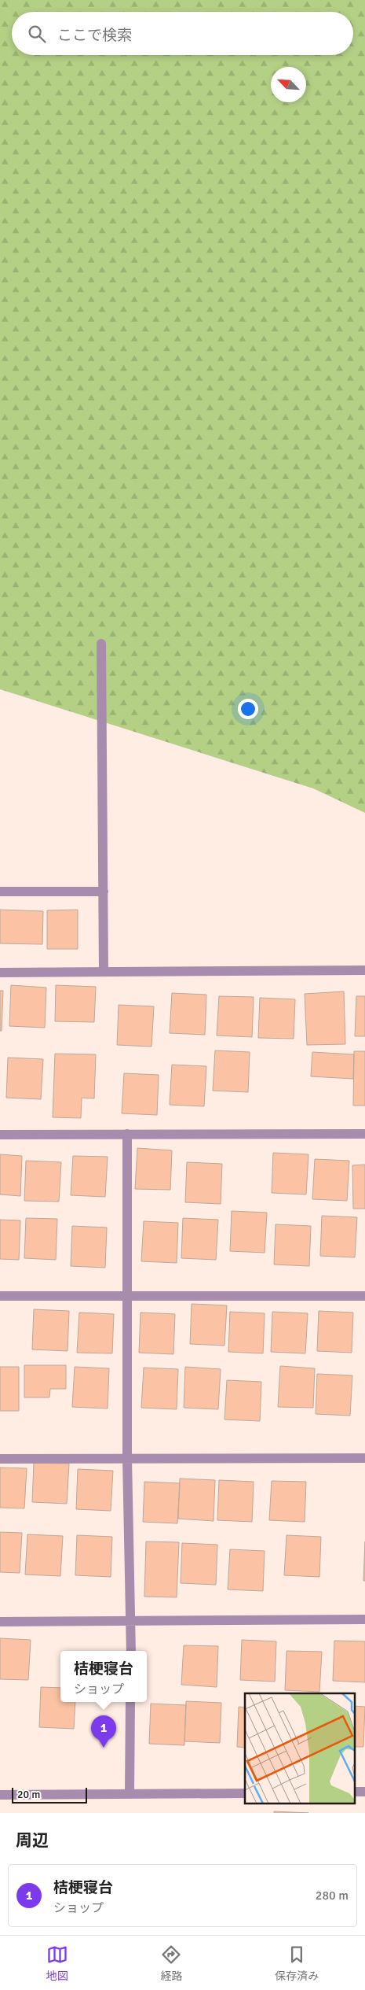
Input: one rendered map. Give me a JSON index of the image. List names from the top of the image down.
{
  "scale_bar": "20 m",
  "north": "top left",
  "page": {
    "search": "ここで検索",
    "popup": ["桔梗寝台", "ショップ"],
    "pins": "1",
    "scale": "20 m",
    "heading": "周辺",
    "list": [
      {
        "mark": "1",
        "name": "桔梗寝台",
        "note": "ショップ",
        "value": "280 m"
      }
    ],
    "nav": ["地図", "経路", "保存済み"]
  }
}
